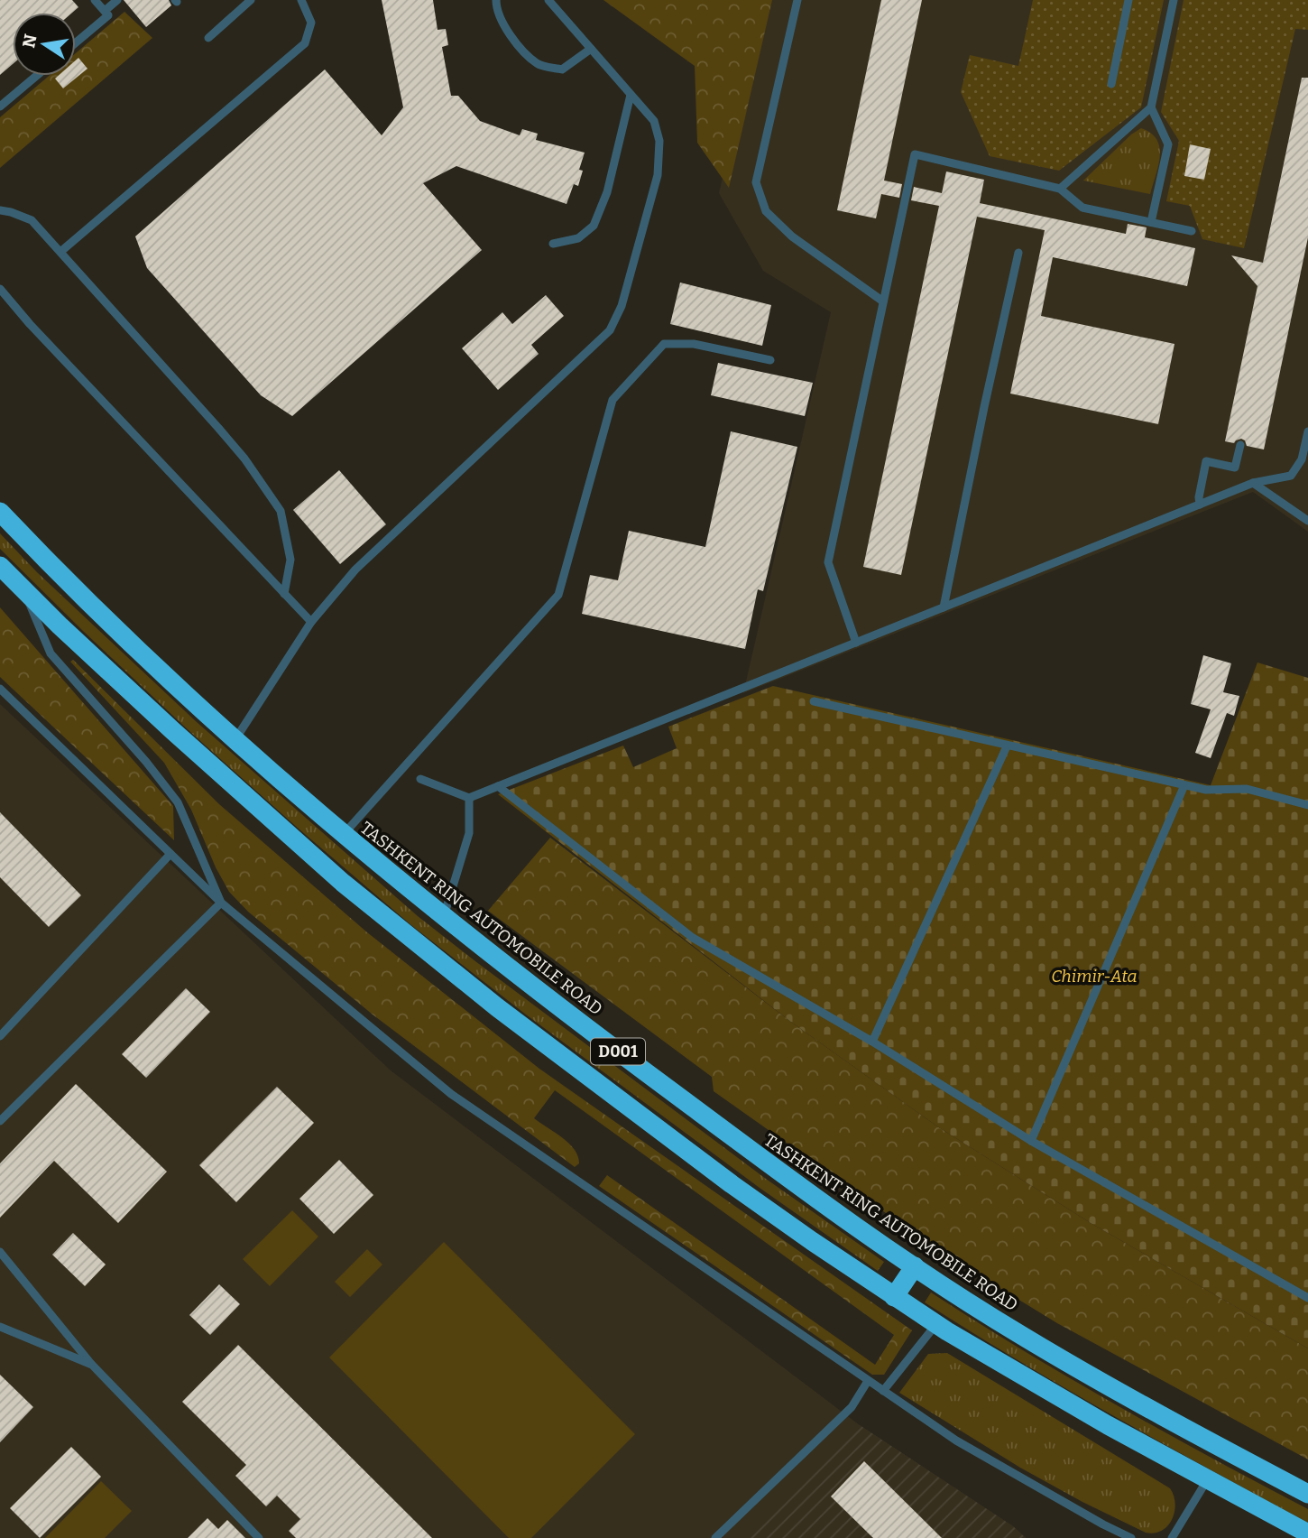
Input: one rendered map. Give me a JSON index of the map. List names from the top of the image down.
{
  "streets": {
    "highway": ["TASHKENT RING AUTOMOBILE ROAD", "D001"]
  },
  "parks": ["Chimir-Ata"],
  "north": "left"
}
